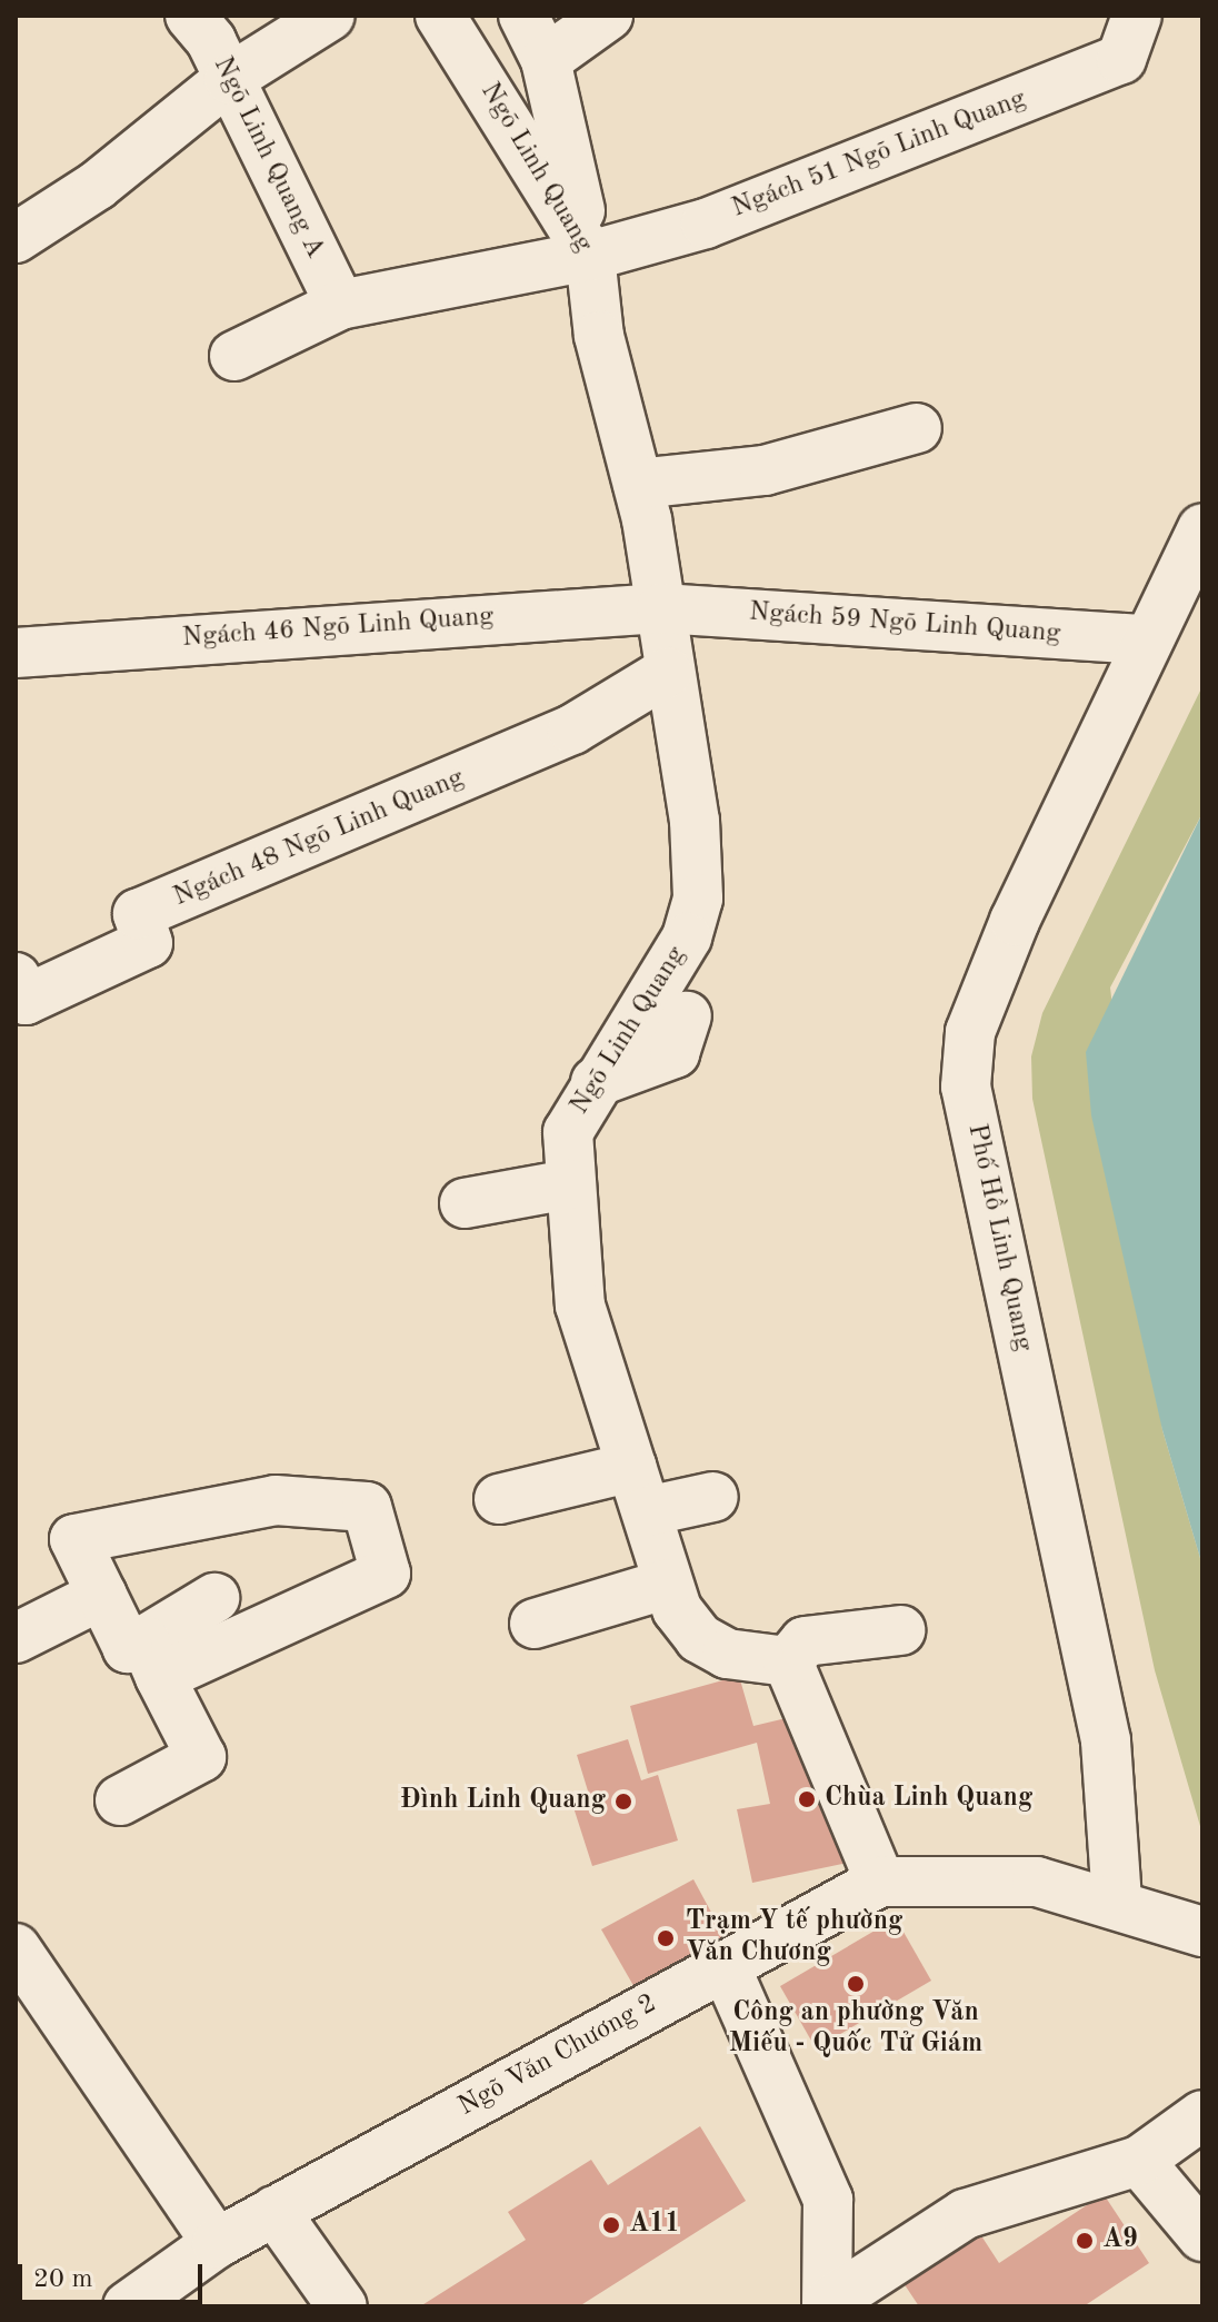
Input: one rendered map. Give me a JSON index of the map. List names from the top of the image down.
{
  "streets": {
    "street": [
      "Ngách 51 Ngõ Linh Quang",
      "Ngõ Linh Quang A",
      "Ngõ Linh Quang",
      "Ngách 59 Ngõ Linh Quang",
      "Ngách 46 Ngõ Linh Quang",
      "Ngách 48 Ngõ Linh Quang",
      "Phố Hồ Linh Quang",
      "Ngõ Văn Chương 2"
    ]
  },
  "crossings": [
    ["Ngách 51 Ngõ Linh Quang", "Ngõ Linh Quang A"],
    ["Ngách 51 Ngõ Linh Quang", "Ngõ Linh Quang"],
    ["Ngõ Linh Quang", "Ngách 59 Ngõ Linh Quang"],
    ["Ngõ Linh Quang", "Ngách 46 Ngõ Linh Quang"],
    ["Ngõ Linh Quang", "Ngách 48 Ngõ Linh Quang"],
    ["Ngách 59 Ngõ Linh Quang", "Ngách 46 Ngõ Linh Quang"],
    ["Ngách 59 Ngõ Linh Quang", "Phố Hồ Linh Quang"],
    ["Phố Hồ Linh Quang", "Ngõ Văn Chương 2"]
  ],
  "places": [
    "Chùa Linh Quang",
    "Đình Linh Quang",
    "Trạm Y tế phường Văn Chương",
    "Công an phường Văn Miếu - Quốc Tử Giám",
    "A11",
    "A9"
  ],
  "scale_bar": "20 m"
}
